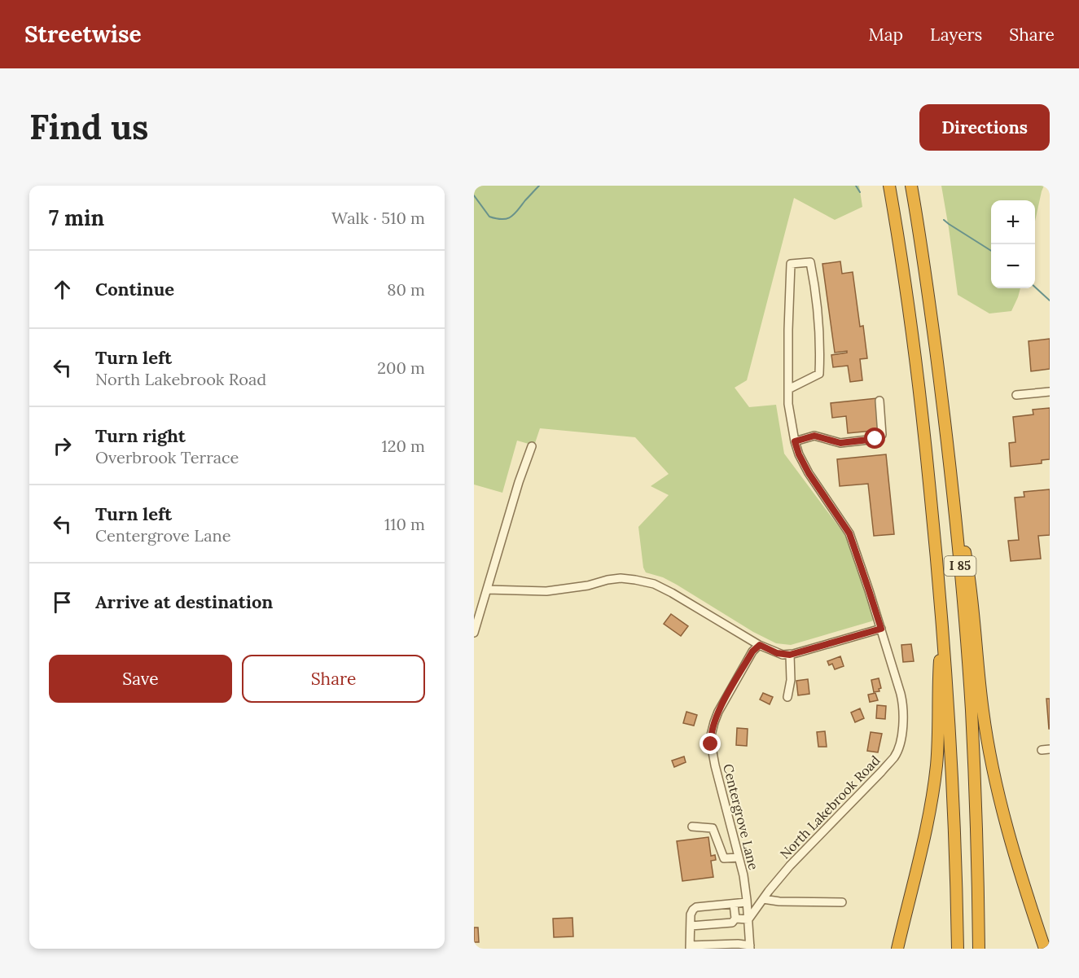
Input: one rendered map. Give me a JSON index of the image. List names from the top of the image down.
{
  "streets": {
    "highway": ["I 85"],
    "street": ["North Lakebrook Road", "Centergrove Lane"]
  },
  "crossings": [
    ["North Lakebrook Road", "Centergrove Lane"]
  ],
  "page": {
    "header": "Streetwise",
    "nav": ["Map", "Layers", "Share"],
    "buttons": [
      "Directions",
      ["Save", "Share"]
    ],
    "title": "Find us",
    "heading": ["7 min", "Walk · 510 m"],
    "map_buttons": ["+", "−"],
    "list": [
      ["Continue", "80 m"],
      ["Turn left", "North Lakebrook Road", "200 m"],
      ["Turn right", "Overbrook Terrace", "120 m"],
      ["Turn left", "Centergrove Lane", "110 m"],
      "Arrive at destination"
    ]
  }
}
